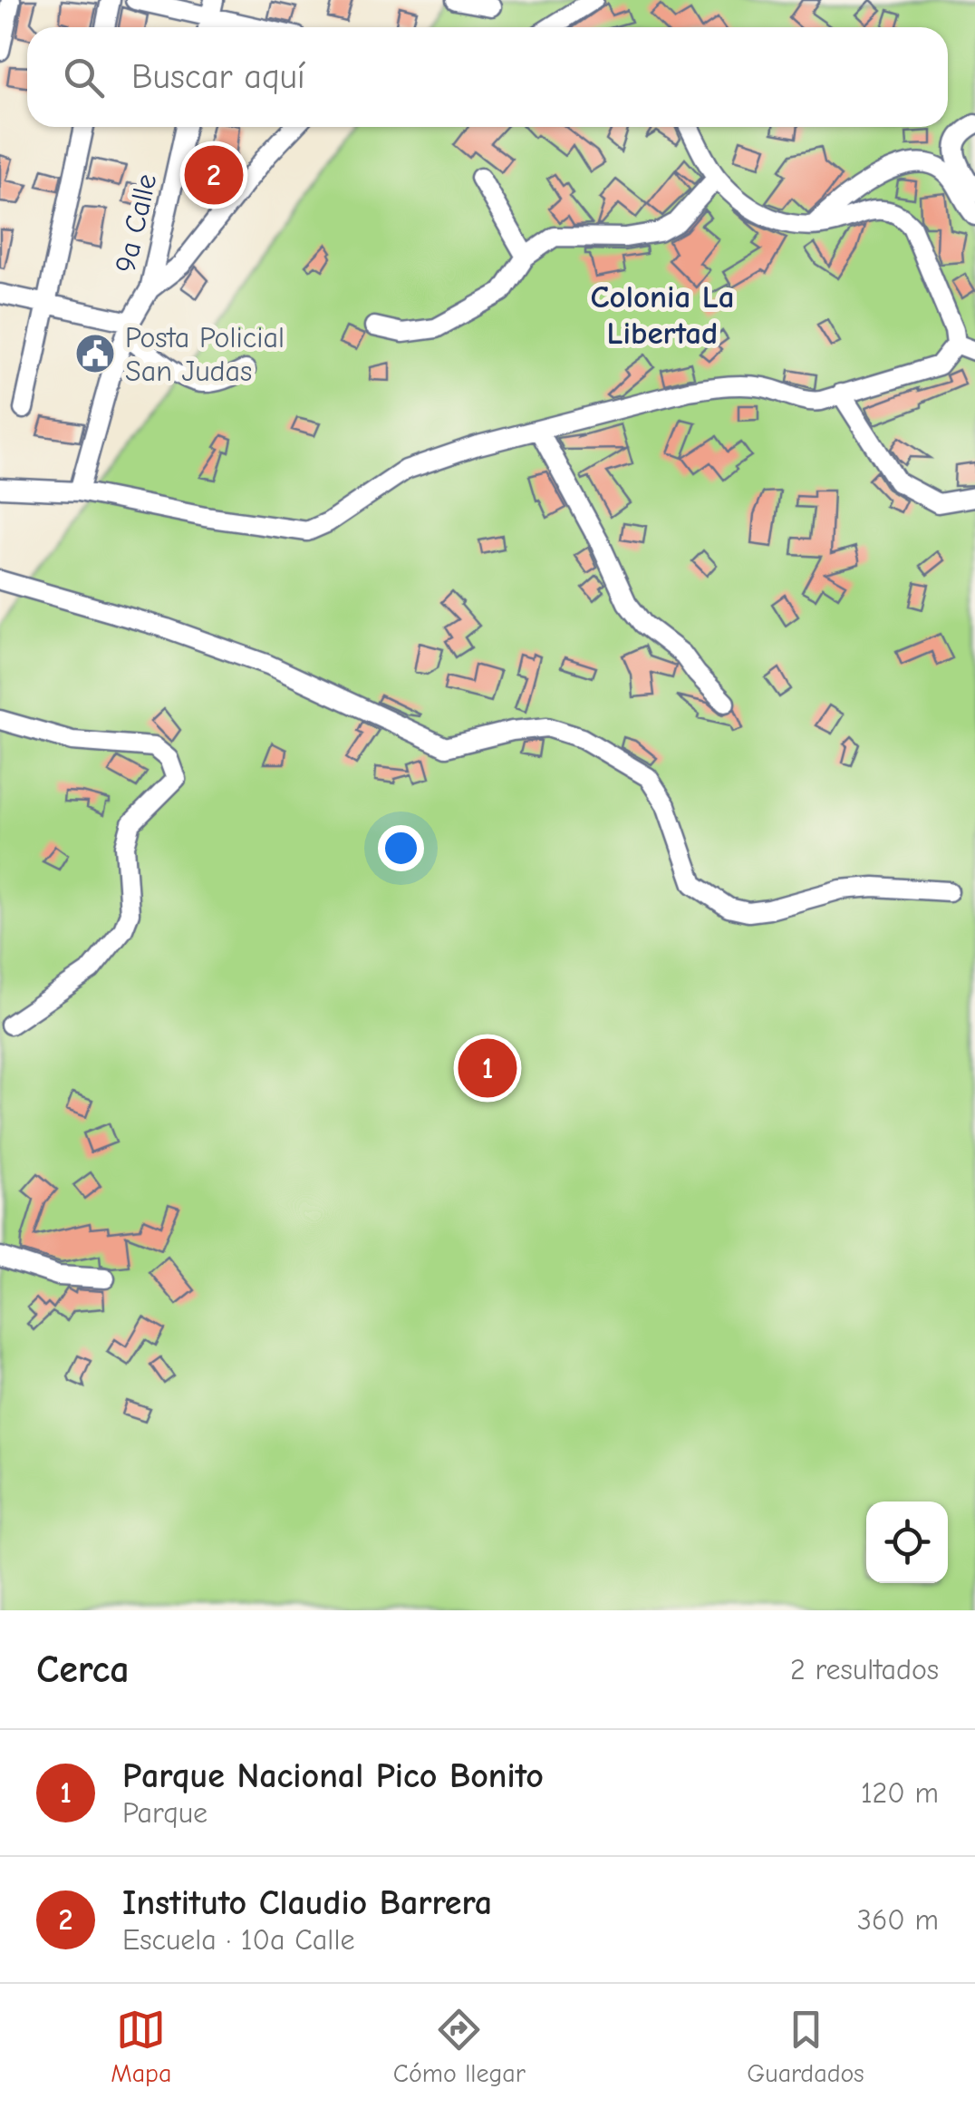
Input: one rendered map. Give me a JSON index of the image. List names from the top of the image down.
{
  "streets": {
    "street": ["9a Calle"]
  },
  "districts": ["Colonia La Libertad"],
  "places": {
    "public building": ["Posta Policial San Judas"]
  },
  "page": {
    "search": "Buscar aquí",
    "pins": ["2", "1"],
    "heading": ["Cerca", "2 resultados"],
    "list": [
      {
        "mark": "1",
        "name": "Parque Nacional Pico Bonito",
        "note": "Parque",
        "value": "120 m"
      },
      {
        "mark": "2",
        "name": "Instituto Claudio Barrera",
        "note": "Escuela · 10a Calle",
        "value": "360 m"
      }
    ],
    "nav": ["Mapa", "Cómo llegar", "Guardados"]
  }
}
